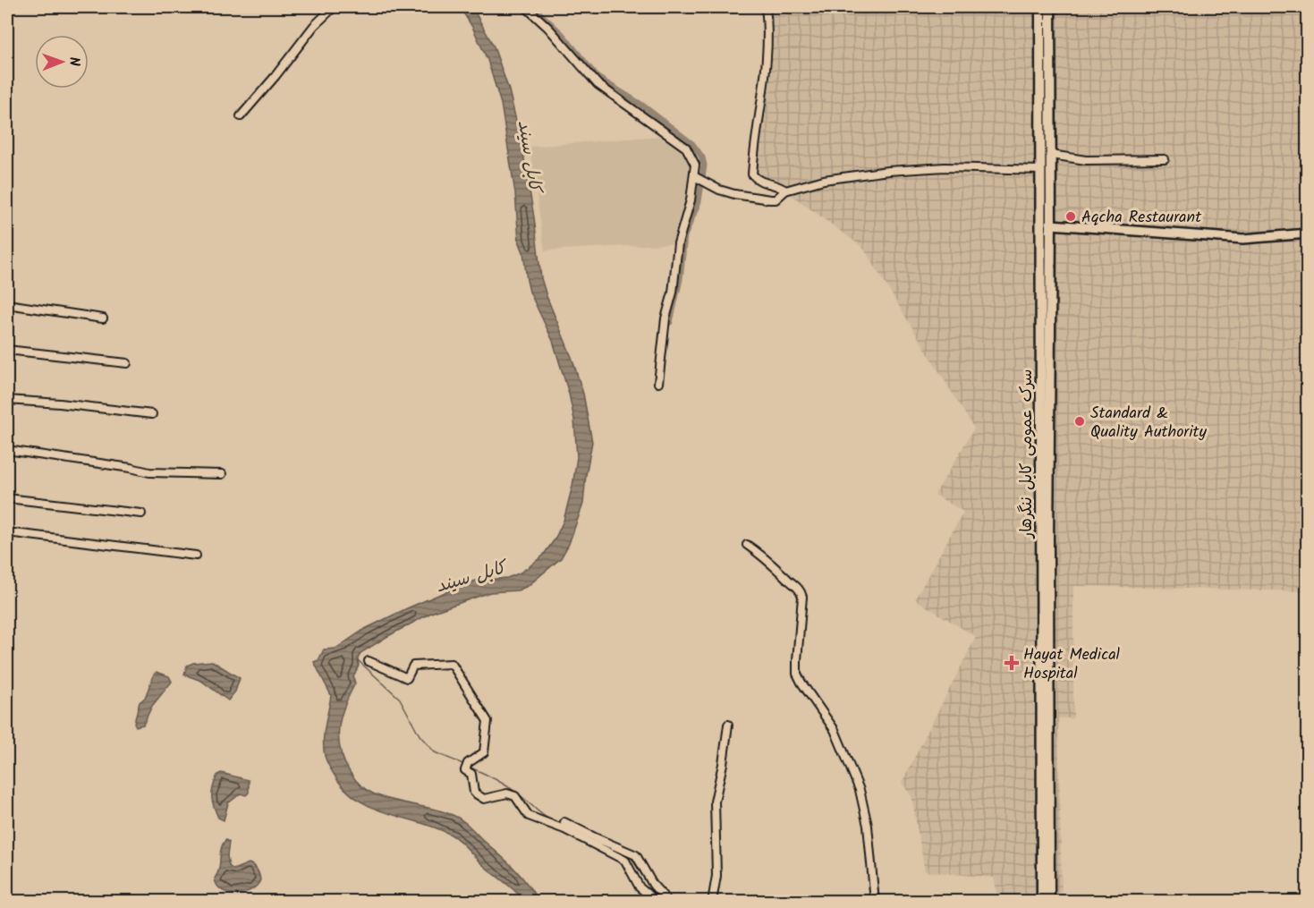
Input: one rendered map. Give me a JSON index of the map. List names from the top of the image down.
{
  "streets": {
    "highway": ["سرک عمومی کابل ننگرهار"]
  },
  "water": ["کابل سيند"],
  "places": {
    "other": ["Aqcha Restaurant", "Standard & Quality Authority"],
    "health": ["Hayat Medical Hospital"]
  },
  "north": "right"
}
